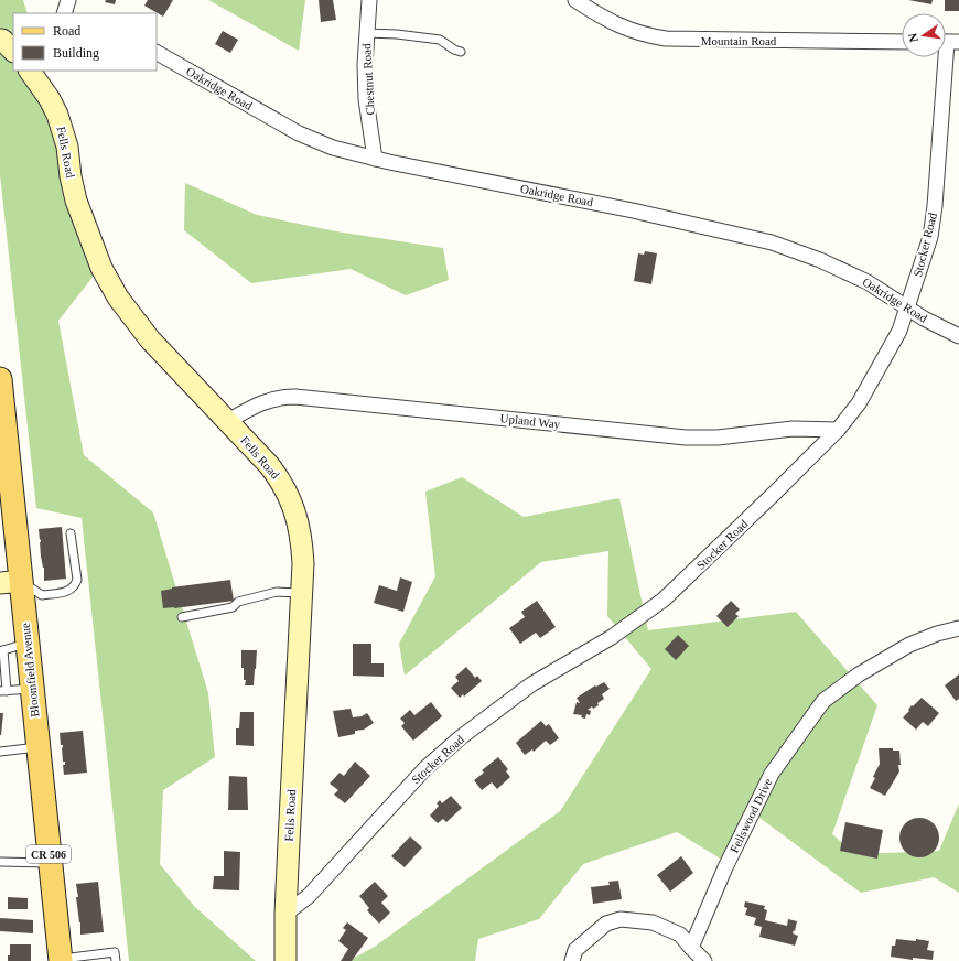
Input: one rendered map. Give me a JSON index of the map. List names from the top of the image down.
{
  "streets": {
    "main road": ["Bloomfield Avenue", "CR 506"],
    "street": [
      "Mountain Road",
      "Chestnut Road",
      "Oakridge Road",
      "Fells Road",
      "Stocker Road",
      "Upland Way",
      "Fellswood Drive"
    ]
  },
  "crossings": [
    ["Chestnut Road", "Oakridge Road"],
    ["Oakridge Road", "Stocker Road"],
    ["Fells Road", "Stocker Road"],
    ["Fells Road", "Upland Way"],
    ["Stocker Road", "Upland Way"]
  ],
  "legend": ["Road", "Building"],
  "north": "left"
}
